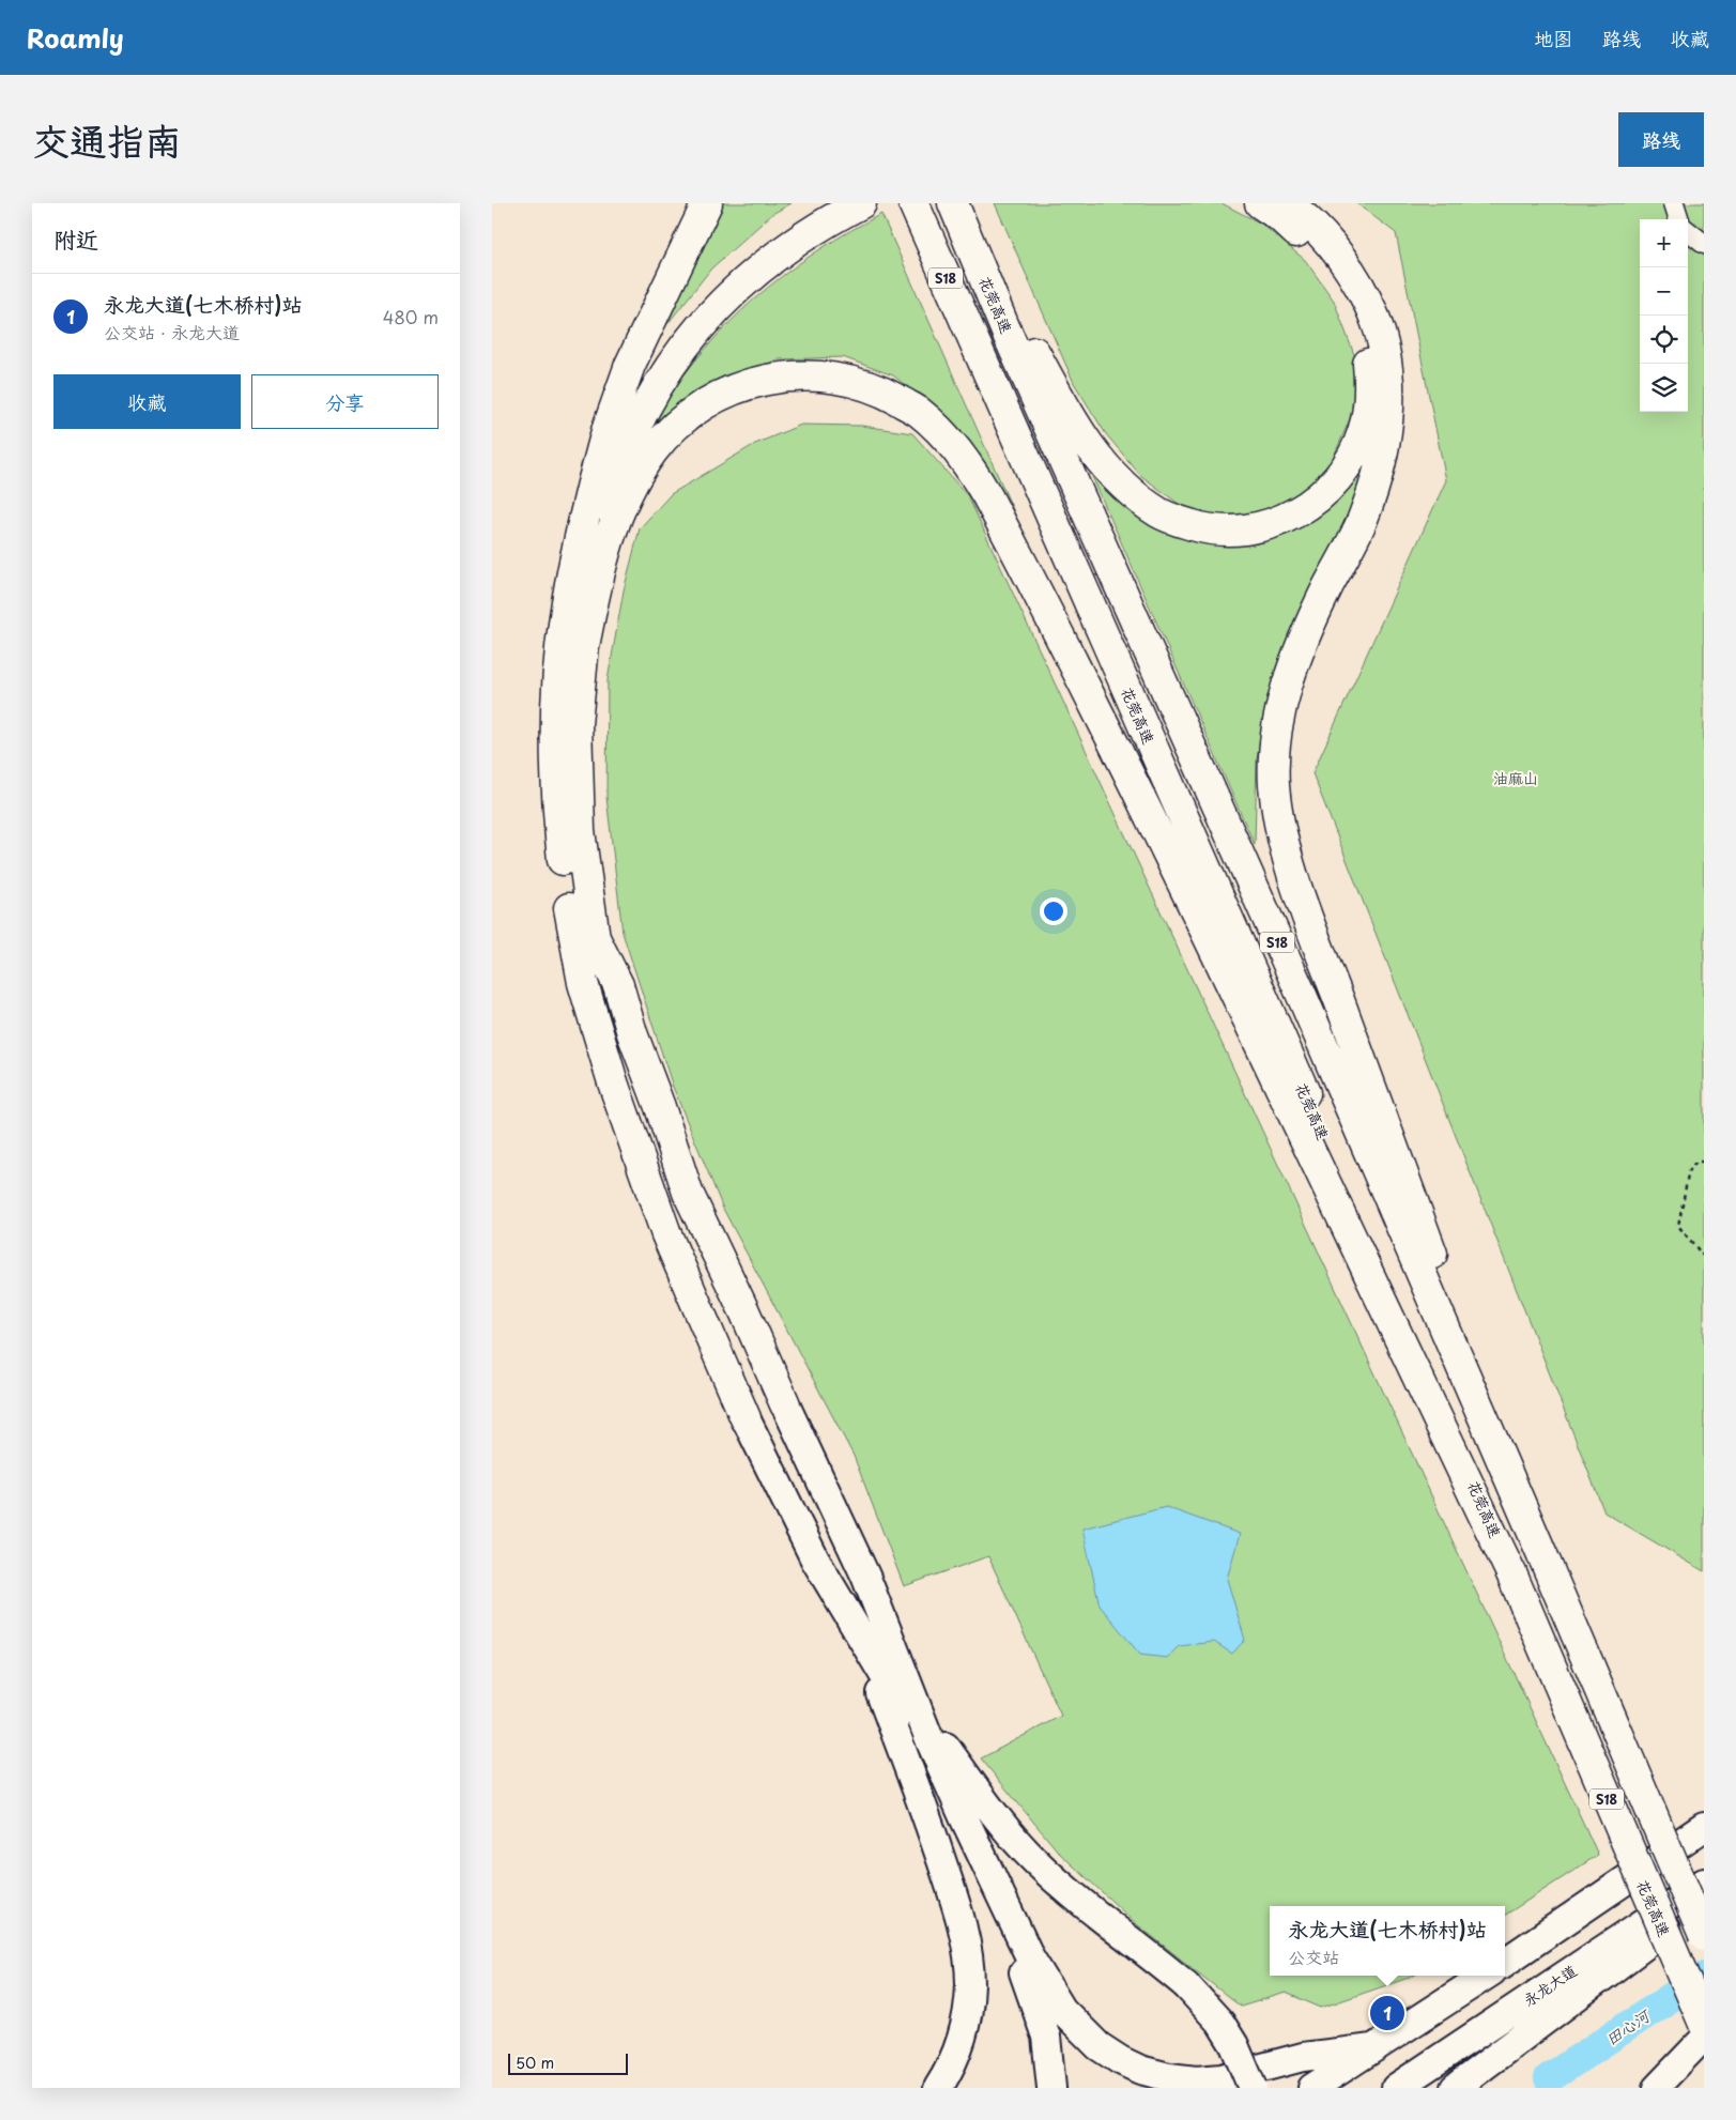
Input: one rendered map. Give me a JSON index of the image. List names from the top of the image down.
{
  "streets": {
    "highway": ["S18", "花莞高速"],
    "main road": ["永龙大道"]
  },
  "water": ["田心河"],
  "parks": ["油麻山"],
  "scale_bar": "50 m",
  "page": {
    "header": "Roamly",
    "nav": ["地图", "路线", "收藏"],
    "title": "交通指南",
    "buttons": [
      "路线",
      ["收藏", "分享"]
    ],
    "heading": "附近",
    "map_buttons": ["+", "−"],
    "list": [
      {
        "mark": "1",
        "name": "永龙大道(七木桥村)站",
        "note": "公交站 · 永龙大道",
        "value": "480 m"
      }
    ],
    "popup": ["永龙大道(七木桥村)站", "公交站"],
    "pins": "1",
    "scale": "50 m"
  }
}
